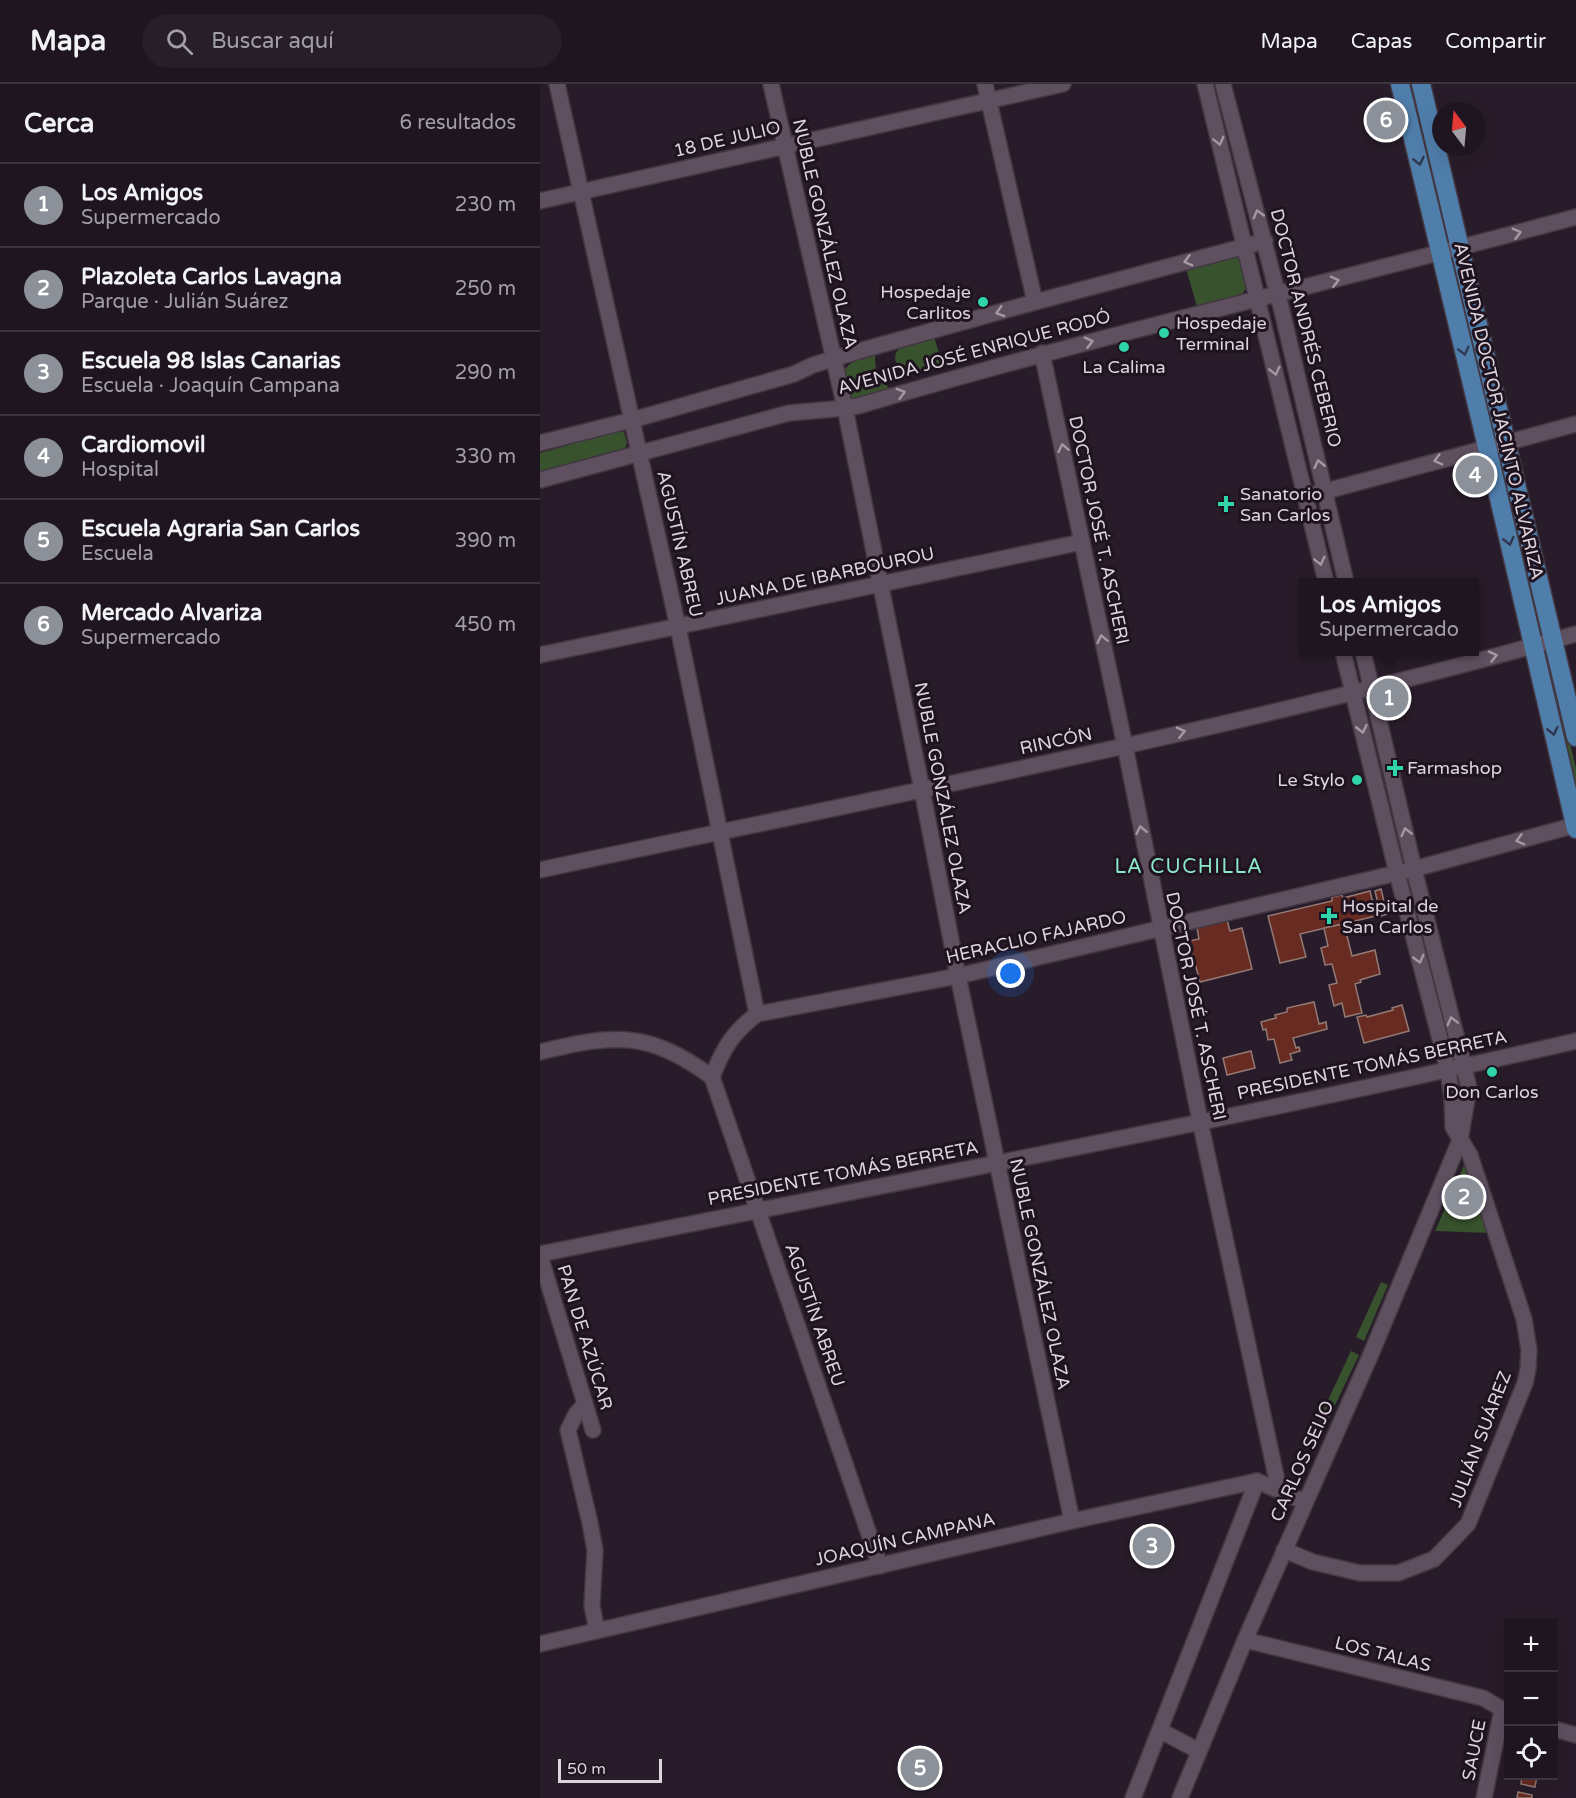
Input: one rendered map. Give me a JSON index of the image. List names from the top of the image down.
{
  "streets": {
    "main road": ["AVENIDA DOCTOR JACINTO ALVARIZA"],
    "street": [
      "18 DE JULIO",
      "NUBLE GONZÁLEZ OLAZA",
      "DOCTOR ANDRÉS CEBERIO",
      "AVENIDA JOSÉ ENRIQUE RODÓ",
      "DOCTOR JOSÉ T. ASCHERI",
      "AGUSTÍN ABREU",
      "JUANA DE IBARBOUROU",
      "RINCÓN",
      "HERACLIO FAJARDO",
      "PRESIDENTE TOMÁS BERRETA",
      "PAN DE AZÚCAR",
      "JULIÁN SUÁREZ",
      "CARLOS SEIJO",
      "JOAQUÍN CAMPANA",
      "LOS TALAS",
      "SAUCE"
    ]
  },
  "crossings": [
    ["18 DE JULIO", "NUBLE GONZÁLEZ OLAZA"],
    ["18 DE JULIO", "AGUSTÍN ABREU"],
    ["NUBLE GONZÁLEZ OLAZA", "AVENIDA JOSÉ ENRIQUE RODÓ"],
    ["NUBLE GONZÁLEZ OLAZA", "JUANA DE IBARBOUROU"],
    ["NUBLE GONZÁLEZ OLAZA", "RINCÓN"],
    ["NUBLE GONZÁLEZ OLAZA", "HERACLIO FAJARDO"],
    ["NUBLE GONZÁLEZ OLAZA", "PRESIDENTE TOMÁS BERRETA"],
    ["NUBLE GONZÁLEZ OLAZA", "JOAQUÍN CAMPANA"],
    ["DOCTOR ANDRÉS CEBERIO", "AVENIDA JOSÉ ENRIQUE RODÓ"],
    ["AVENIDA JOSÉ ENRIQUE RODÓ", "AVENIDA DOCTOR JACINTO ALVARIZA"],
    ["AVENIDA JOSÉ ENRIQUE RODÓ", "DOCTOR JOSÉ T. ASCHERI"],
    ["AVENIDA JOSÉ ENRIQUE RODÓ", "AGUSTÍN ABREU"],
    ["AVENIDA DOCTOR JACINTO ALVARIZA", "RINCÓN"],
    ["AVENIDA DOCTOR JACINTO ALVARIZA", "HERACLIO FAJARDO"],
    ["DOCTOR JOSÉ T. ASCHERI", "JUANA DE IBARBOUROU"],
    ["DOCTOR JOSÉ T. ASCHERI", "RINCÓN"],
    ["DOCTOR JOSÉ T. ASCHERI", "HERACLIO FAJARDO"],
    ["DOCTOR JOSÉ T. ASCHERI", "PRESIDENTE TOMÁS BERRETA"],
    ["AGUSTÍN ABREU", "JUANA DE IBARBOUROU"],
    ["AGUSTÍN ABREU", "RINCÓN"],
    ["AGUSTÍN ABREU", "HERACLIO FAJARDO"],
    ["AGUSTÍN ABREU", "PRESIDENTE TOMÁS BERRETA"],
    ["AGUSTÍN ABREU", "JOAQUÍN CAMPANA"],
    ["PRESIDENTE TOMÁS BERRETA", "PAN DE AZÚCAR"],
    ["JULIÁN SUÁREZ", "CARLOS SEIJO"],
    ["CARLOS SEIJO", "LOS TALAS"]
  ],
  "one_way": ["DOCTOR JOSÉ T. ASCHERI", "RINCÓN"],
  "districts": ["LA CUCHILLA"],
  "places": {
    "other": [
      "Hospedaje Carlitos",
      "Hospedaje Terminal",
      "La Calima",
      "Le Stylo",
      "Don Carlos"
    ],
    "health": ["Sanatorio San Carlos", "Farmashop", "Hospital de San Carlos"]
  },
  "scale_bar": "50 m",
  "north": "top",
  "page": {
    "header": "Mapa",
    "search": "Buscar aquí",
    "nav": ["Mapa", "Capas", "Compartir"],
    "heading": ["Cerca", "6 resultados"],
    "pins": [
      "6",
      "4",
      "1",
      "2",
      "3",
      "5"
    ],
    "list": [
      {
        "mark": "1",
        "name": "Los Amigos",
        "note": "Supermercado",
        "value": "230 m"
      },
      {
        "mark": "2",
        "name": "Plazoleta Carlos Lavagna",
        "note": "Parque · Julián Suárez",
        "value": "250 m"
      },
      {
        "mark": "3",
        "name": "Escuela 98 Islas Canarias",
        "note": "Escuela · Joaquín Campana",
        "value": "290 m"
      },
      {
        "mark": "4",
        "name": "Cardiomovil",
        "note": "Hospital",
        "value": "330 m"
      },
      {
        "mark": "5",
        "name": "Escuela Agraria San Carlos",
        "note": "Escuela",
        "value": "390 m"
      },
      {
        "mark": "6",
        "name": "Mercado Alvariza",
        "note": "Supermercado",
        "value": "450 m"
      }
    ],
    "popup": ["Los Amigos", "Supermercado"],
    "map_buttons": ["+", "−"],
    "scale": "50 m"
  }
}
